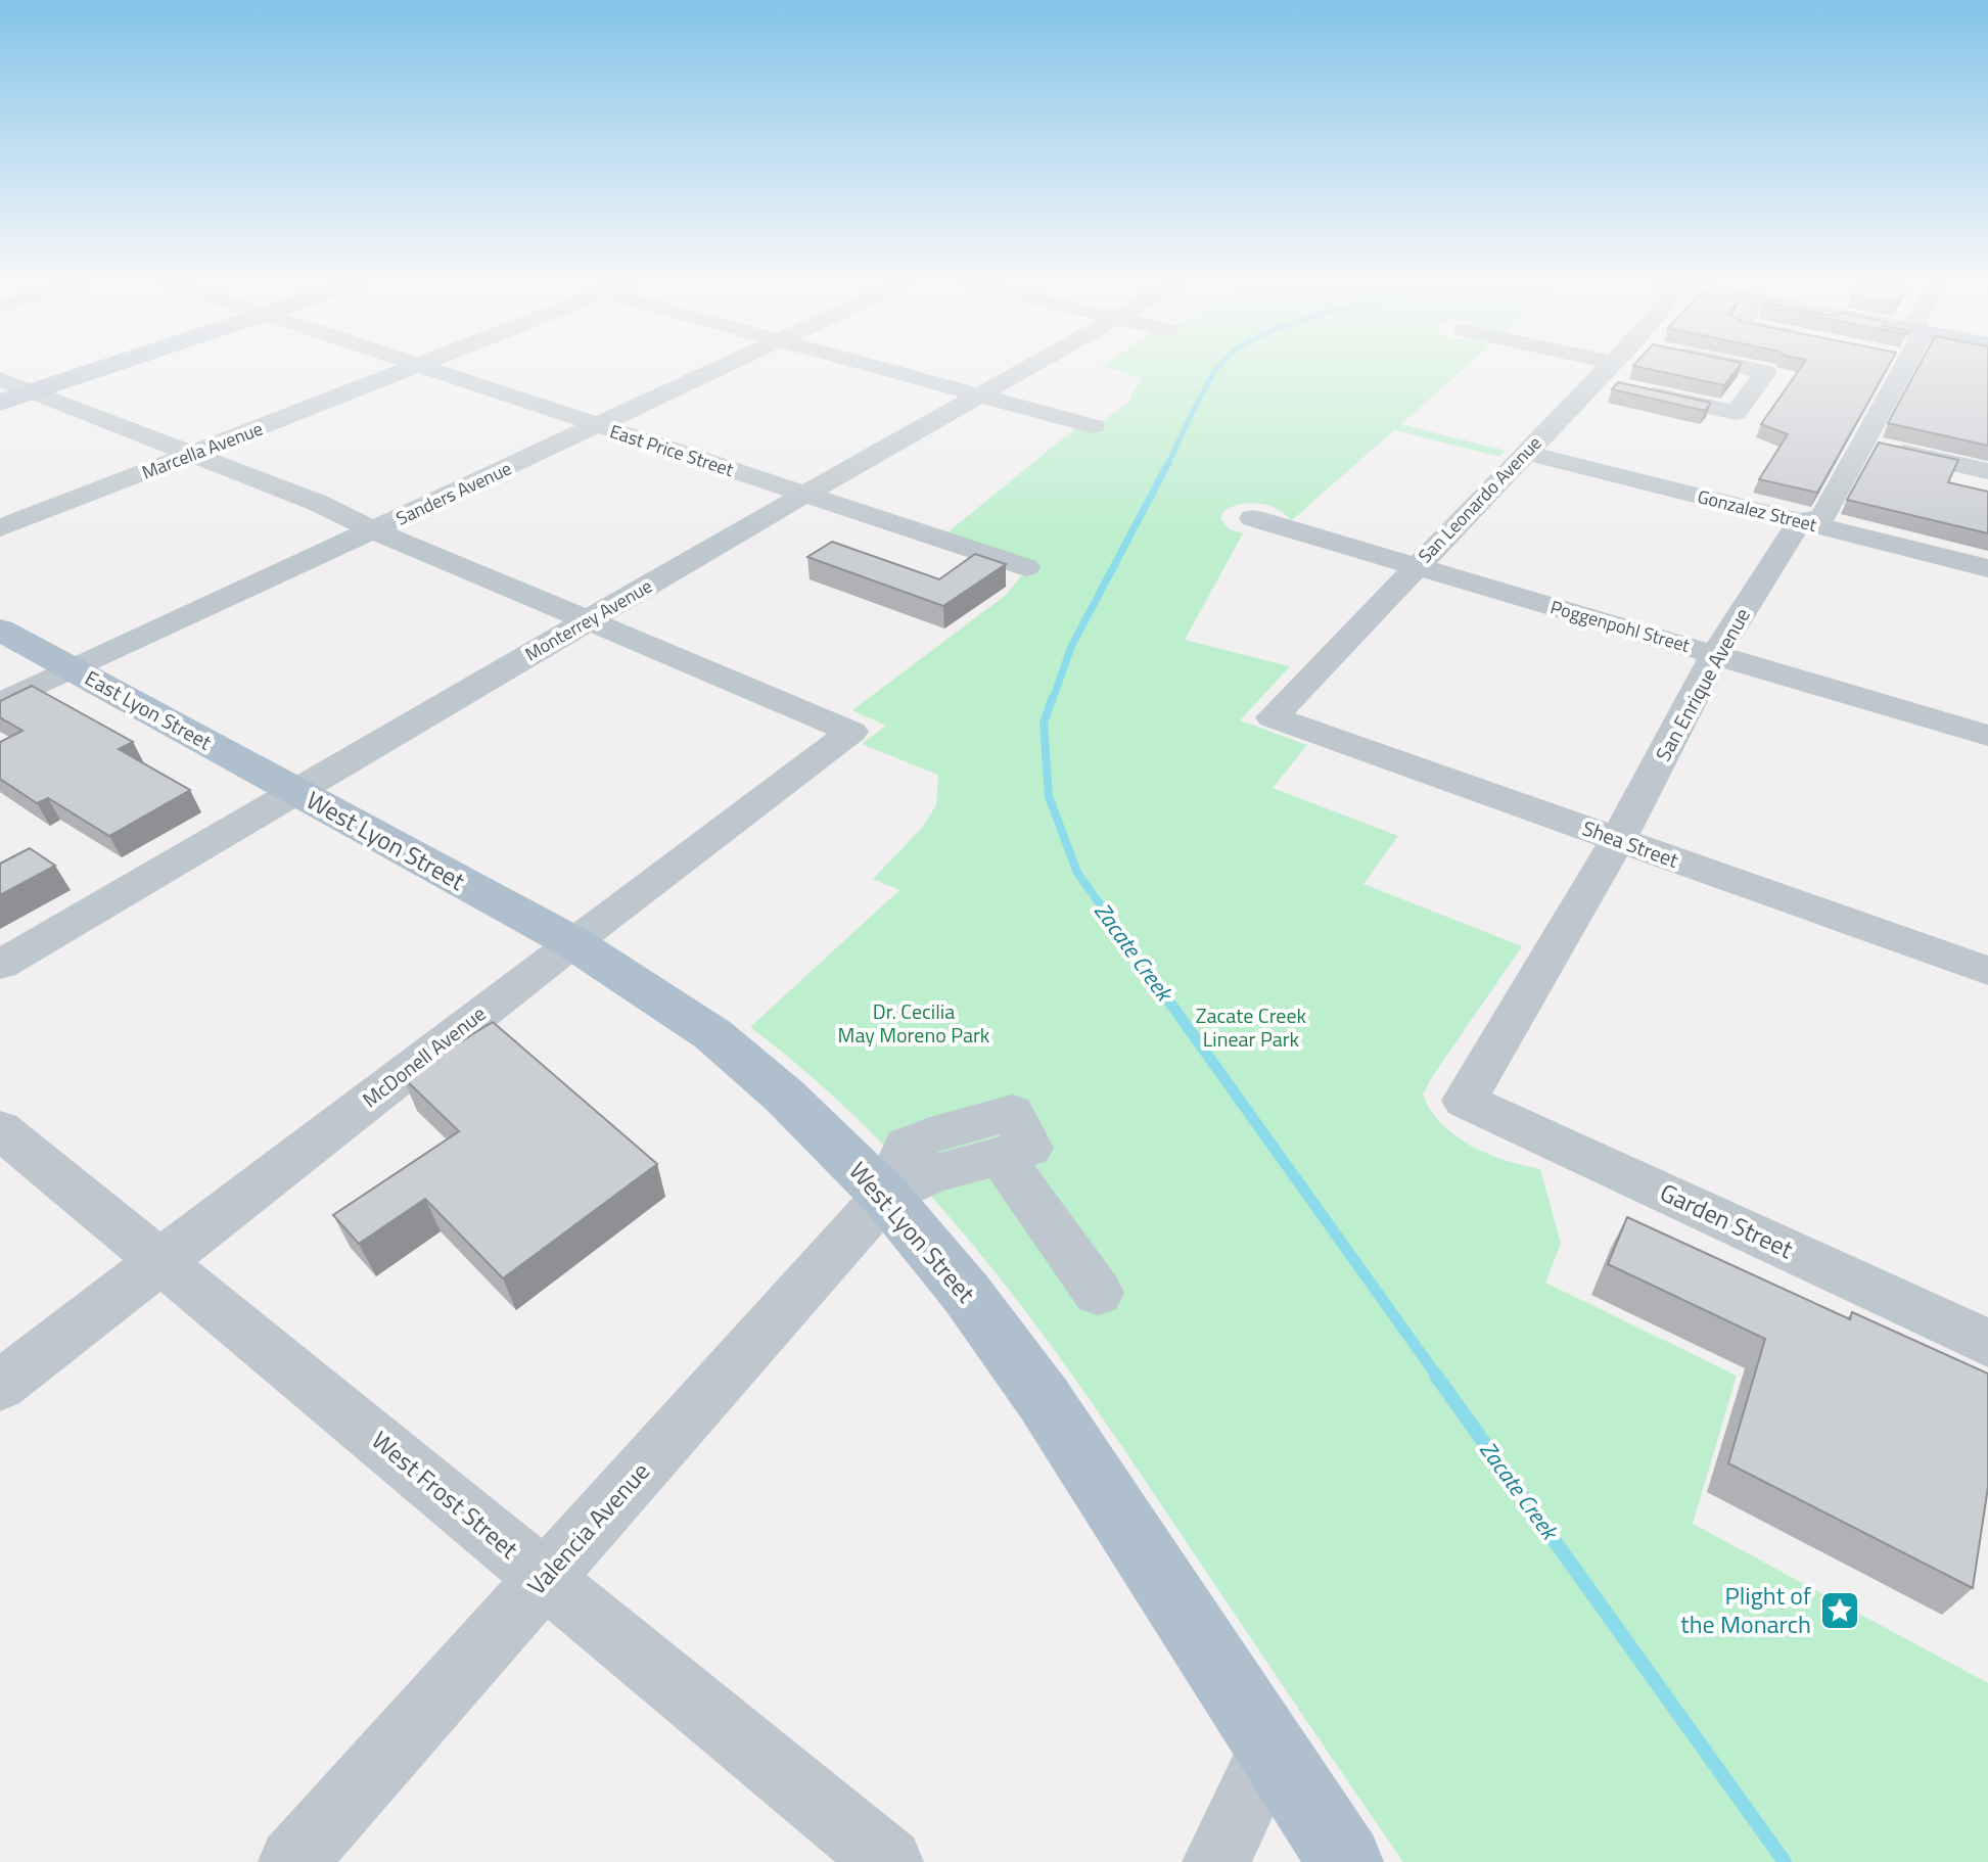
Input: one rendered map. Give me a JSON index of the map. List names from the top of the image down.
{
  "streets": {
    "main road": ["East Lyon Street", "West Lyon Street"],
    "street": [
      "Marcella Avenue",
      "East Price Street",
      "Sanders Avenue",
      "San Leonardo Avenue",
      "Gonzalez Street",
      "Monterrey Avenue",
      "Poggenpohl Street",
      "San Enrique Avenue",
      "Shea Street",
      "McDonell Avenue",
      "Garden Street",
      "West Frost Street",
      "Valencia Avenue"
    ]
  },
  "crossings": [
    ["East Price Street", "Sanders Avenue"],
    ["East Price Street", "Monterrey Avenue"],
    ["Sanders Avenue", "East Lyon Street"],
    ["San Leonardo Avenue", "Gonzalez Street"],
    ["San Leonardo Avenue", "Poggenpohl Street"],
    ["San Leonardo Avenue", "Shea Street"],
    ["Gonzalez Street", "San Enrique Avenue"],
    ["Monterrey Avenue", "East Lyon Street"],
    ["Monterrey Avenue", "West Lyon Street"],
    ["Monterrey Avenue", "McDonell Avenue"],
    ["Poggenpohl Street", "San Enrique Avenue"],
    ["San Enrique Avenue", "Shea Street"],
    ["San Enrique Avenue", "Garden Street"],
    ["East Lyon Street", "West Lyon Street"],
    ["West Lyon Street", "McDonell Avenue"],
    ["West Lyon Street", "Valencia Avenue"],
    ["McDonell Avenue", "West Frost Street"],
    ["West Frost Street", "Valencia Avenue"]
  ],
  "water": ["Zacate Creek"],
  "parks": ["Dr. Cecilia May Moreno Park", "Zacate Creek Linear Park"],
  "places": {
    "place": ["Plight of the Monarch"]
  }
}
